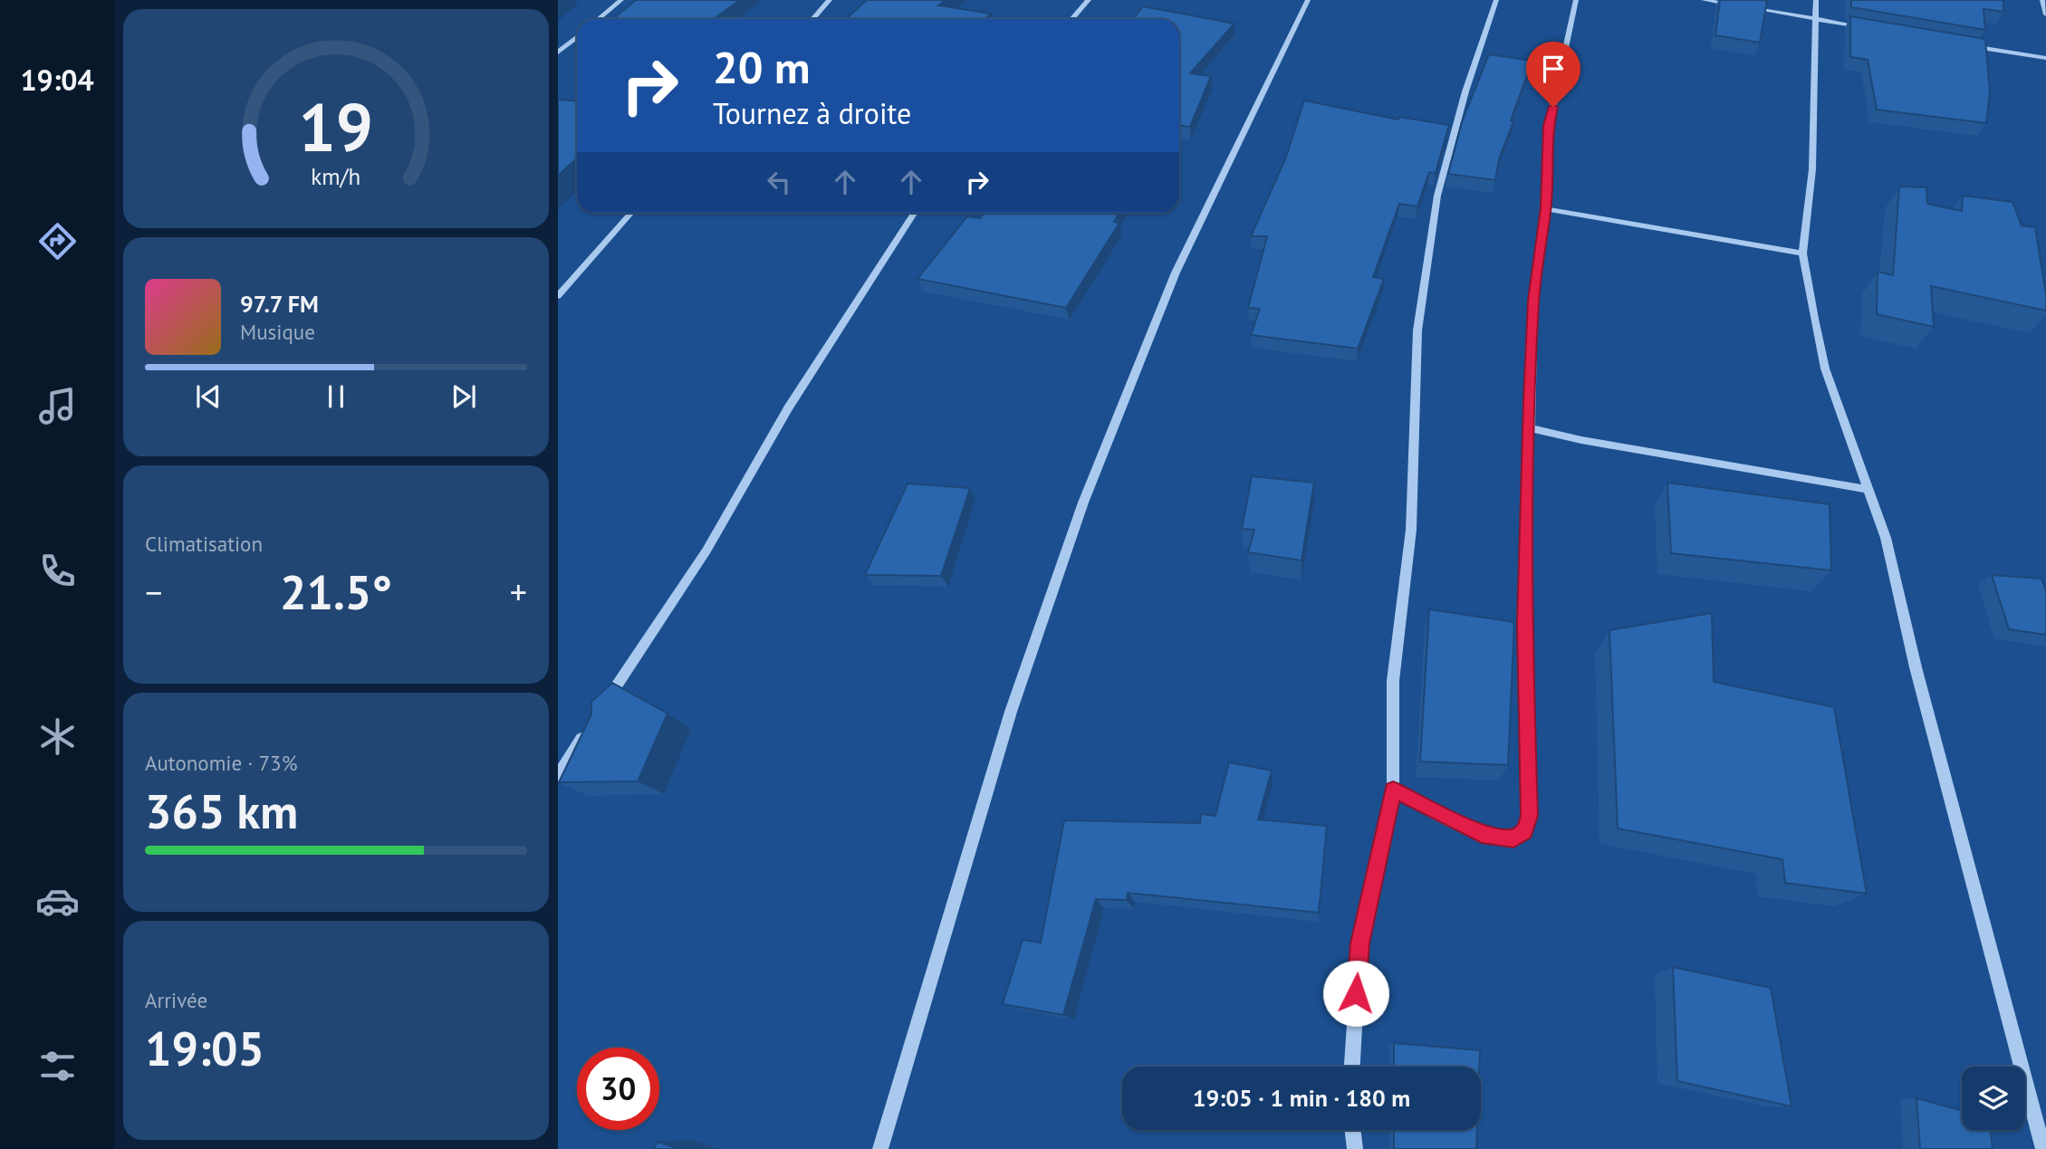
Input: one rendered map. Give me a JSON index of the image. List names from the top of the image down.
{
  "page": {
    "tabs": "19:04",
    "turn": ["20 m", "Tournez à droite"],
    "song": ["97.7 FM", "Musique"],
    "tile": [
      "Climatisation",
      ["Autonomie · 73%", "365 km"],
      ["Arrivée", "19:05"]
    ],
    "heat": ["−", "21.5°", "+"],
    "limit": "30",
    "trip": "19:05 · 1 min · 180 m",
    "gauge": ["19", "km/h"]
  }
}
